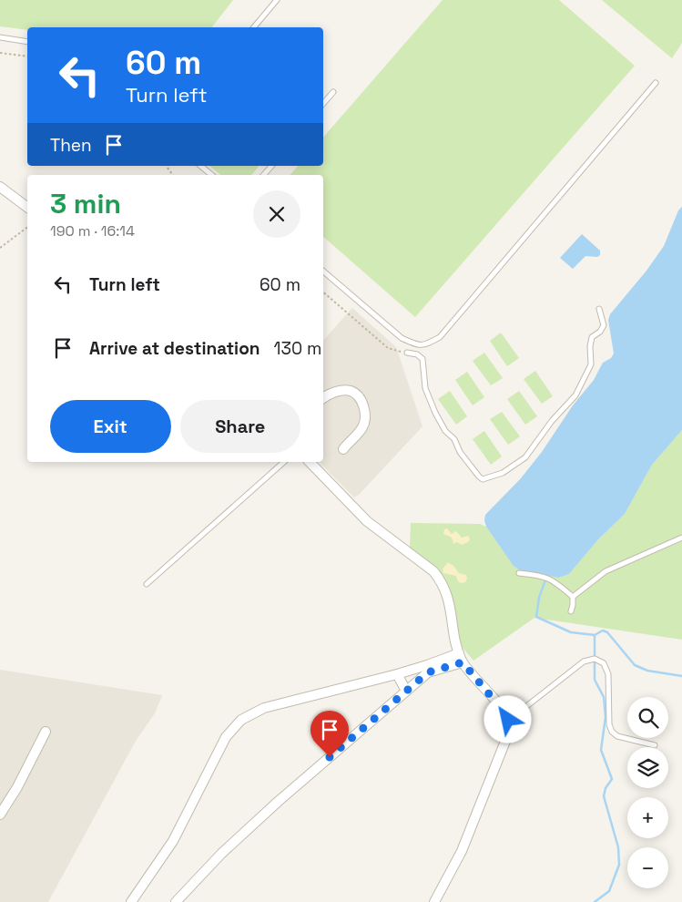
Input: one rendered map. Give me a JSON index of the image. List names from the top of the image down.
{
  "page": {
    "turn": ["60 m", "Turn left"],
    "then": "Then",
    "heading": ["3 min", "190 m · 16:14"],
    "list": [
      {
        "name": "Turn left",
        "value": "60 m"
      },
      {
        "name": "Arrive at destination",
        "value": "130 m"
      }
    ],
    "buttons": ["Exit", "Share"],
    "map_buttons": ["+", "−"]
  }
}
